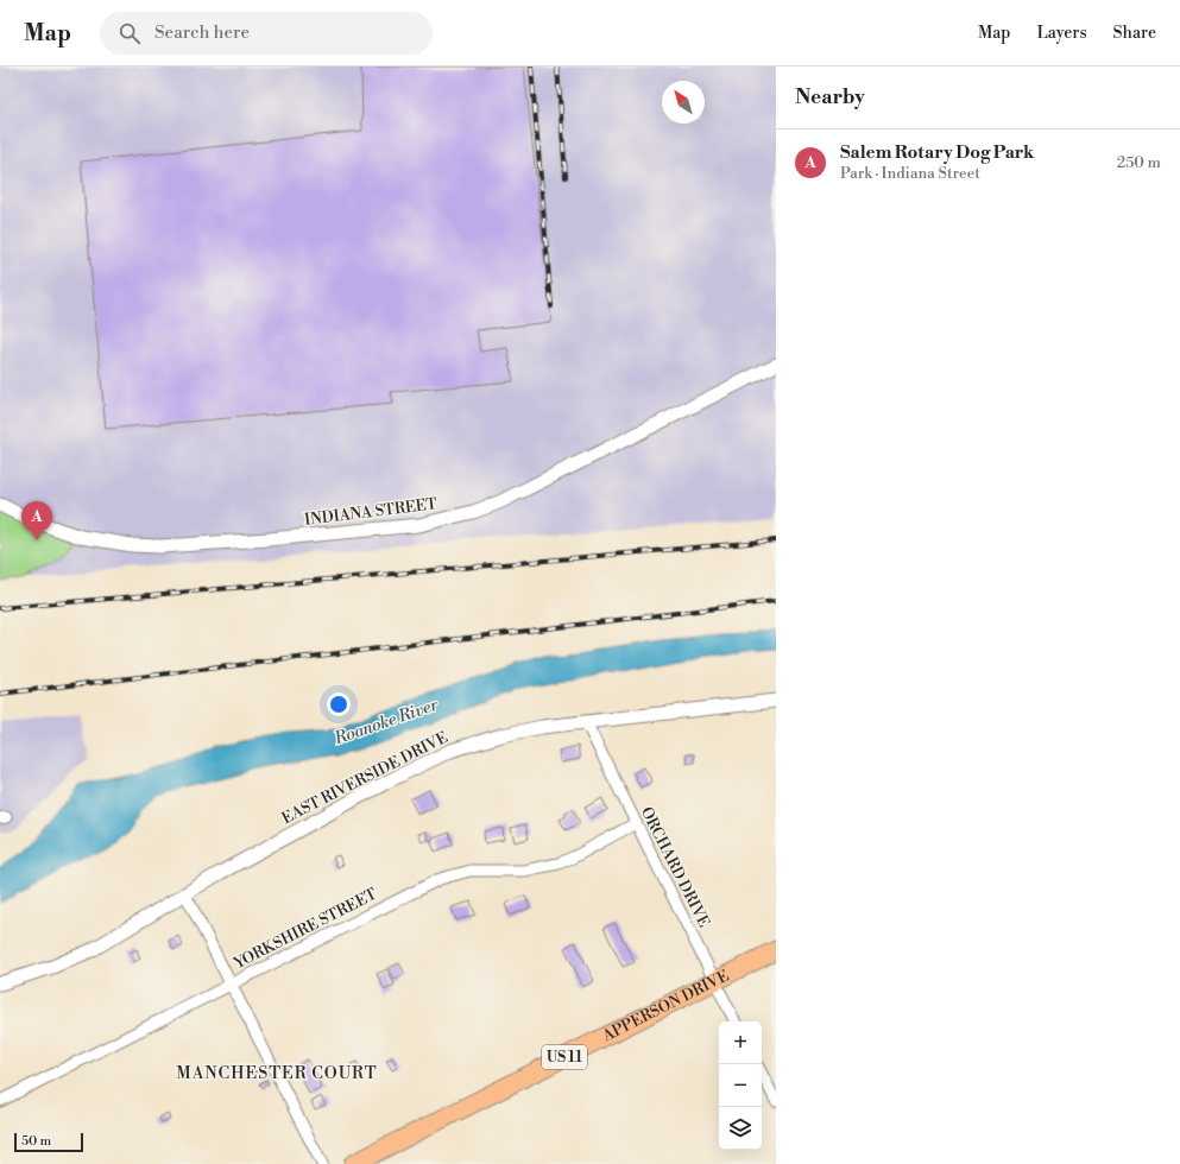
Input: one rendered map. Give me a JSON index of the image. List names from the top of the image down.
{
  "streets": {
    "main road": ["APPERSON DRIVE", "US 11"],
    "street": [
      "INDIANA STREET",
      "EAST RIVERSIDE DRIVE",
      "ORCHARD DRIVE",
      "YORKSHIRE STREET"
    ]
  },
  "crossings": [
    ["EAST RIVERSIDE DRIVE", "ORCHARD DRIVE"],
    ["ORCHARD DRIVE", "YORKSHIRE STREET"],
    ["ORCHARD DRIVE", "APPERSON DRIVE"]
  ],
  "districts": ["MANCHESTER COURT"],
  "water": ["Roanoke River"],
  "scale_bar": "50 m",
  "north": "top left",
  "page": {
    "header": "Map",
    "search": "Search here",
    "nav": ["Map", "Layers", "Share"],
    "heading": "Nearby",
    "list": [
      {
        "mark": "A",
        "name": "Salem Rotary Dog Park",
        "note": "Park · Indiana Street",
        "value": "250 m"
      }
    ],
    "pins": "A",
    "map_buttons": ["+", "−"],
    "scale": "50 m"
  }
}
